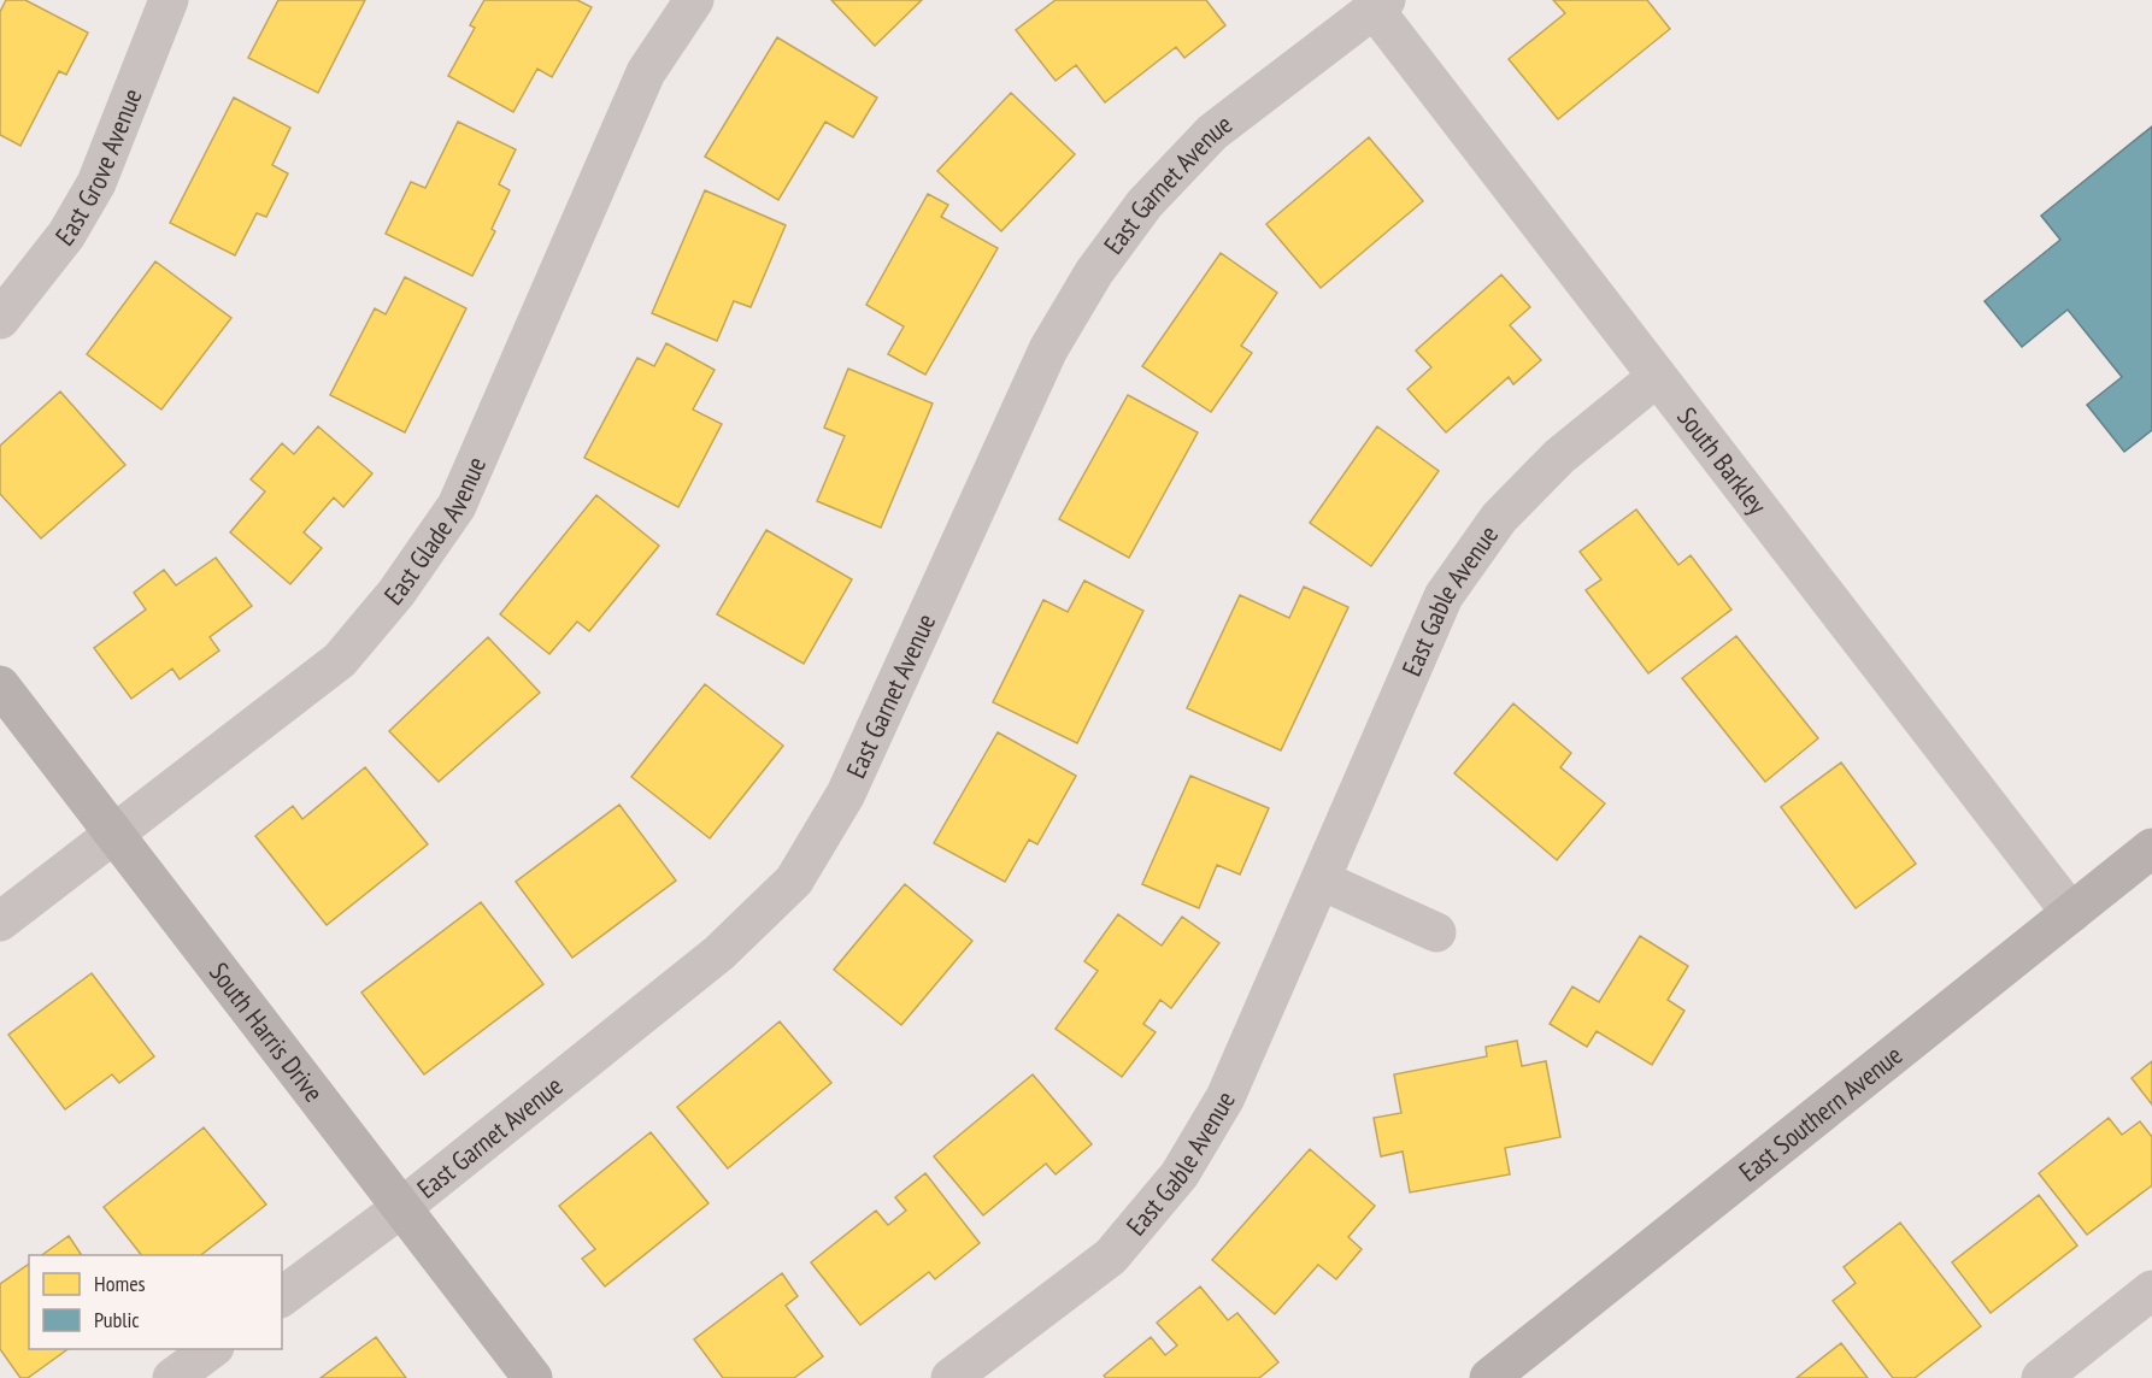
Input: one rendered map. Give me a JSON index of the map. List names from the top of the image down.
{
  "streets": {
    "street": [
      "East Grove Avenue",
      "East Garnet Avenue",
      "South Barkley",
      "East Glade Avenue",
      "East Gable Avenue",
      "South Harris Drive",
      "East Southern Avenue"
    ]
  },
  "crossings": [
    ["East Garnet Avenue", "South Barkley"],
    ["East Garnet Avenue", "South Harris Drive"],
    ["South Barkley", "East Gable Avenue"],
    ["South Barkley", "East Southern Avenue"],
    ["East Glade Avenue", "South Harris Drive"]
  ],
  "legend": ["Homes", "Public"]
}
